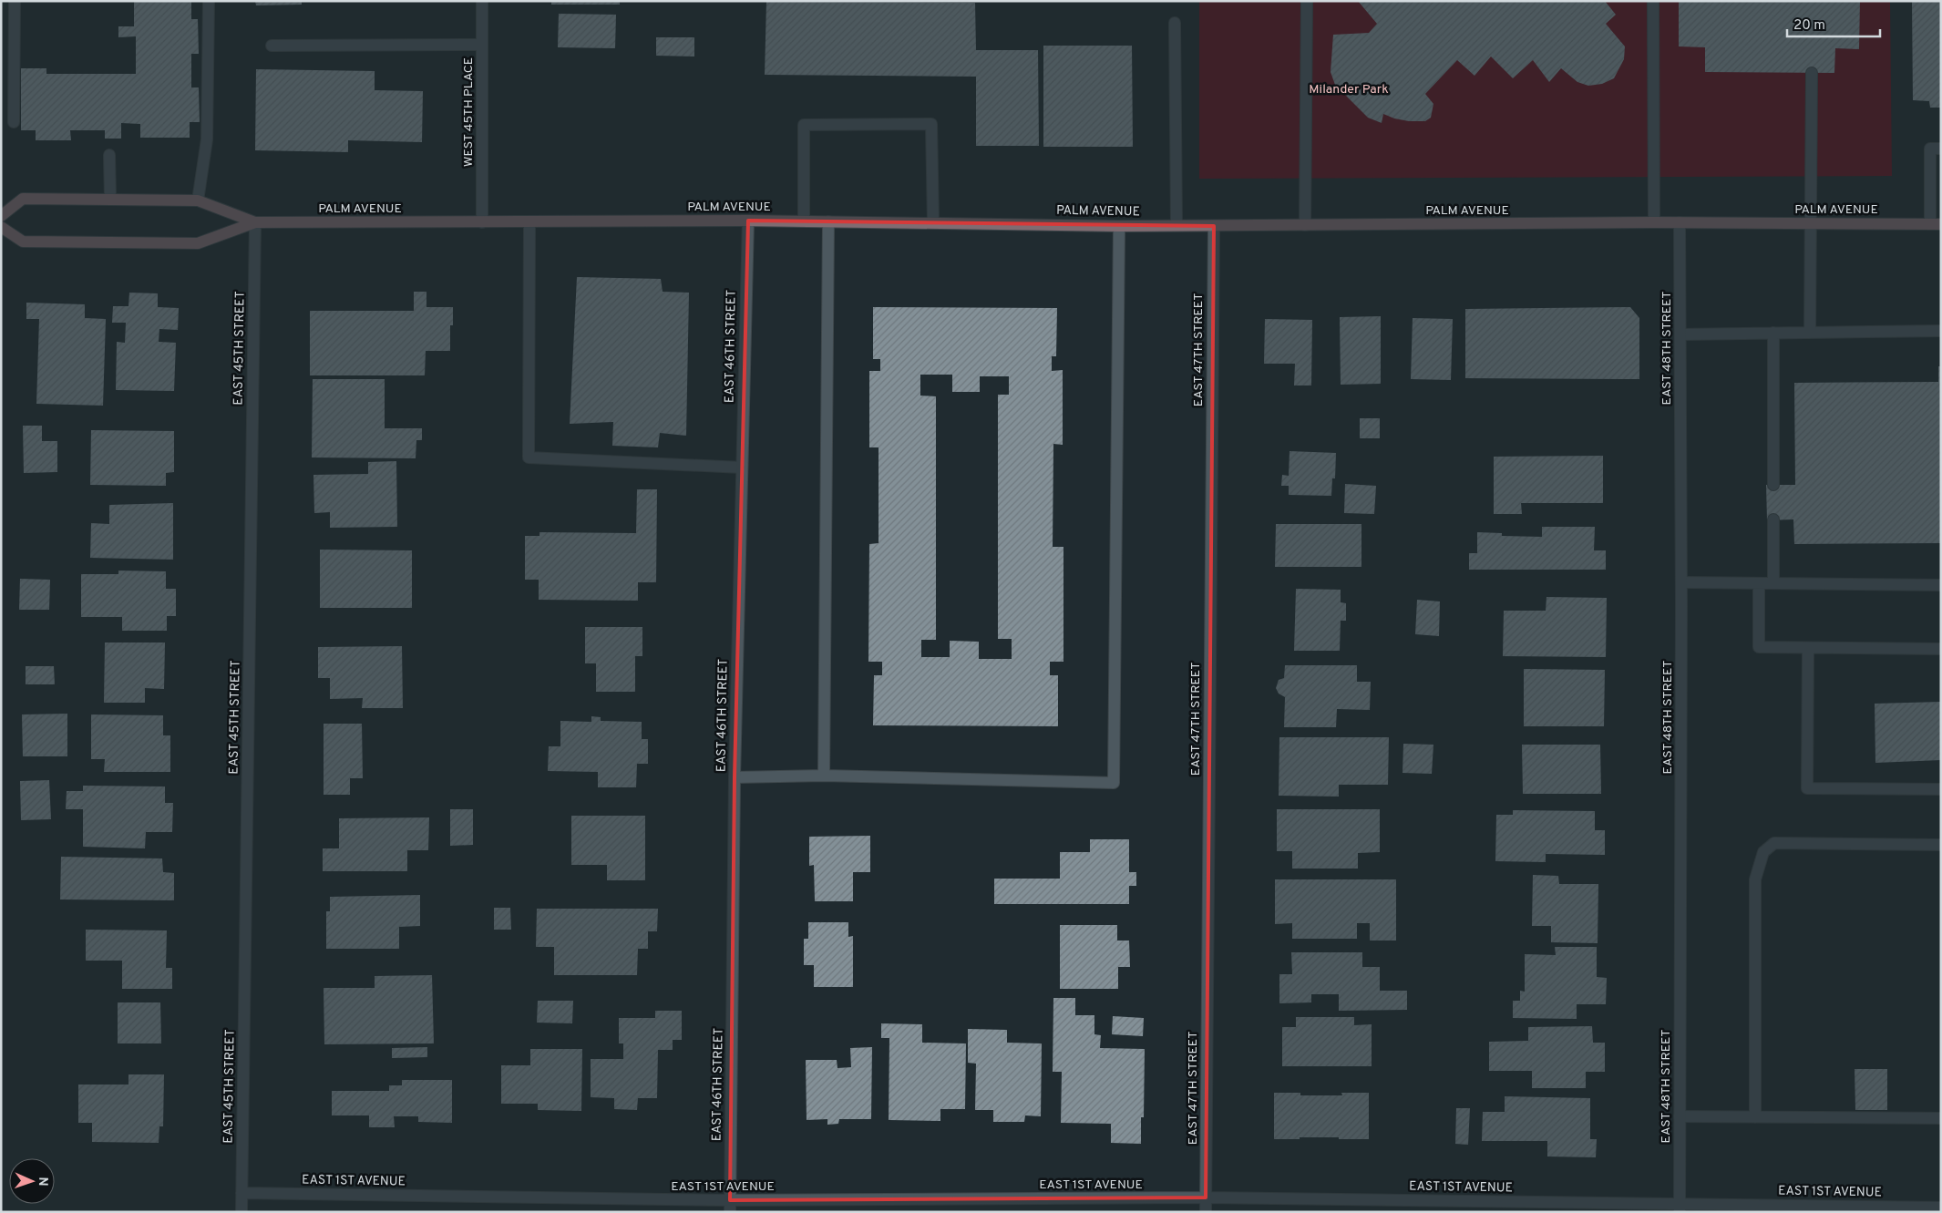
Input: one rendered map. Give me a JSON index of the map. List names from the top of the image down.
{
  "streets": {
    "main road": ["PALM AVENUE"],
    "street": [
      "WEST 45TH PLACE",
      "EAST 46TH STREET",
      "EAST 45TH STREET",
      "EAST 48TH STREET",
      "EAST 47TH STREET",
      "EAST 1ST AVENUE"
    ]
  },
  "crossings": [
    ["WEST 45TH PLACE", "PALM AVENUE"],
    ["PALM AVENUE", "EAST 46TH STREET"],
    ["PALM AVENUE", "EAST 45TH STREET"],
    ["PALM AVENUE", "EAST 48TH STREET"],
    ["PALM AVENUE", "EAST 47TH STREET"],
    ["EAST 46TH STREET", "EAST 1ST AVENUE"],
    ["EAST 45TH STREET", "EAST 1ST AVENUE"],
    ["EAST 48TH STREET", "EAST 1ST AVENUE"],
    ["EAST 47TH STREET", "EAST 1ST AVENUE"]
  ],
  "parks": ["Milander Park"],
  "scale_bar": "20 m",
  "north": "right"
}
